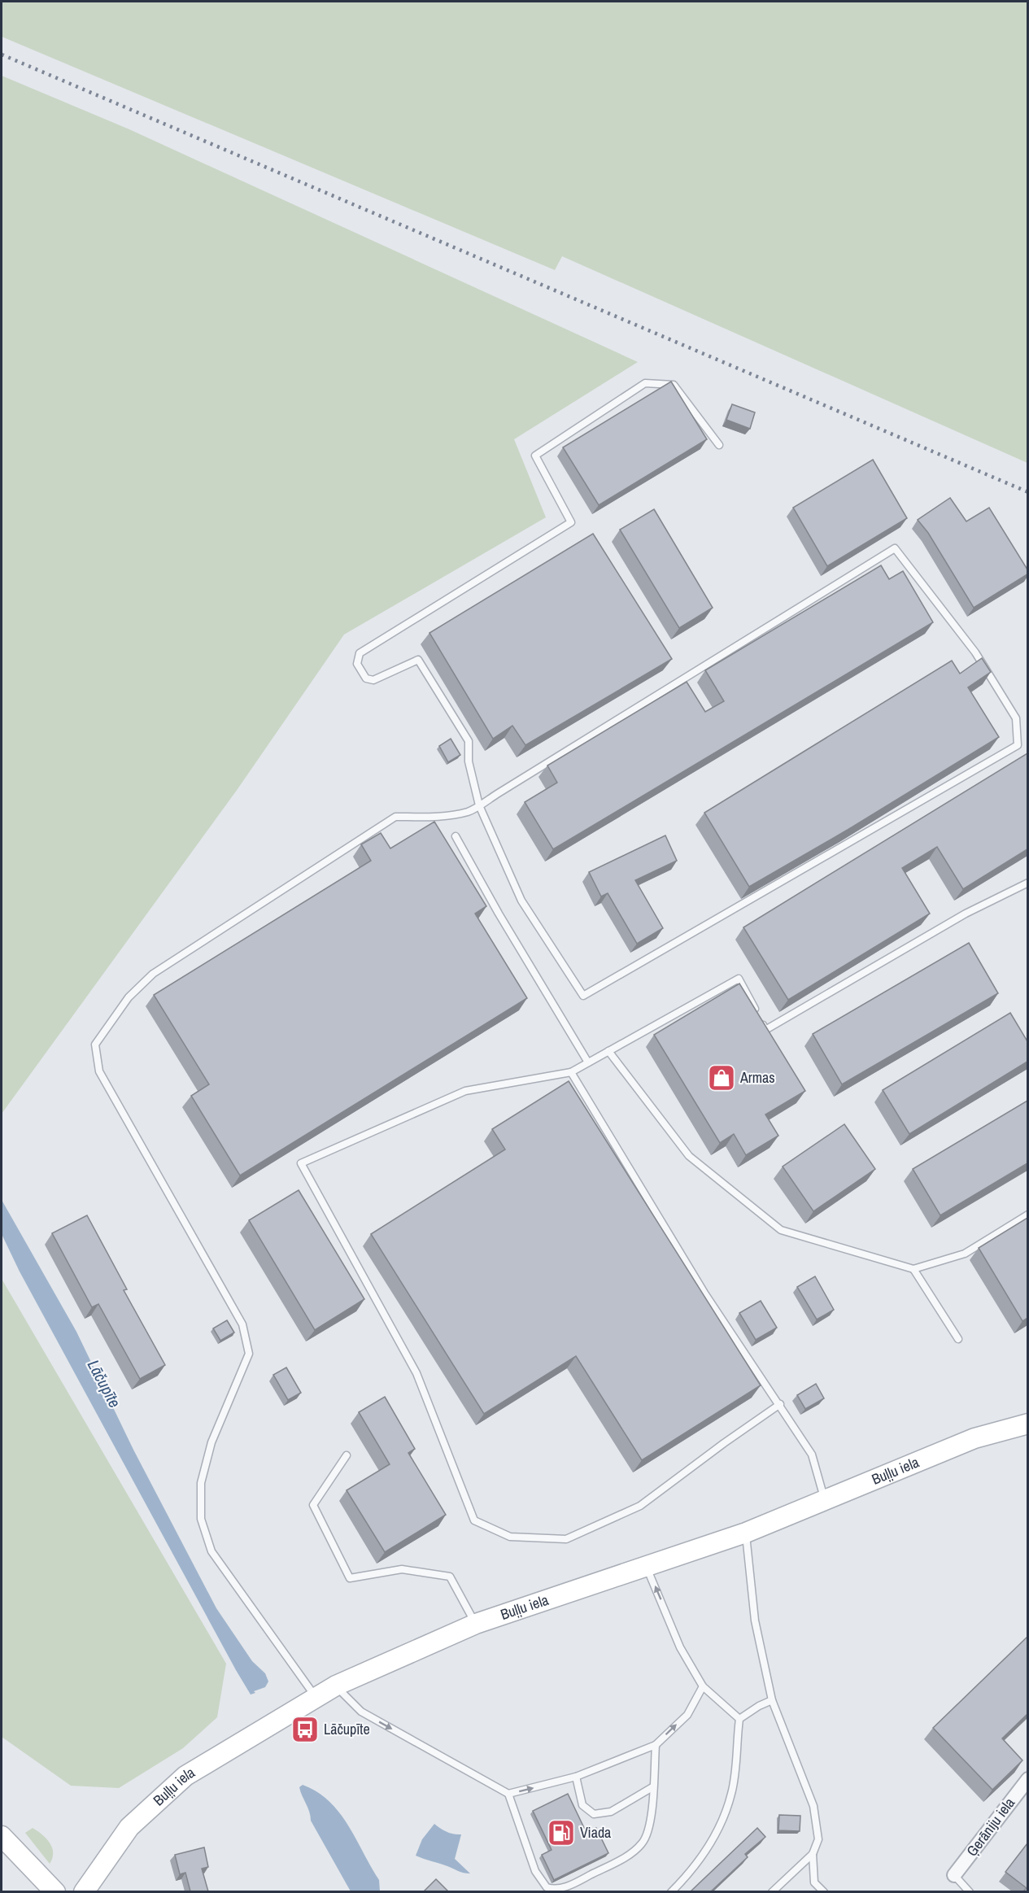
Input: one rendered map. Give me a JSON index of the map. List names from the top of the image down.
{
  "streets": {
    "street": ["Buļļu iela", "Ģerāniju iela"]
  },
  "water": ["Lāčupīte"],
  "places": {
    "shop": ["Armas"],
    "bus stop": ["Lāčupīte"],
    "fuel station": ["Viada"]
  }
}
